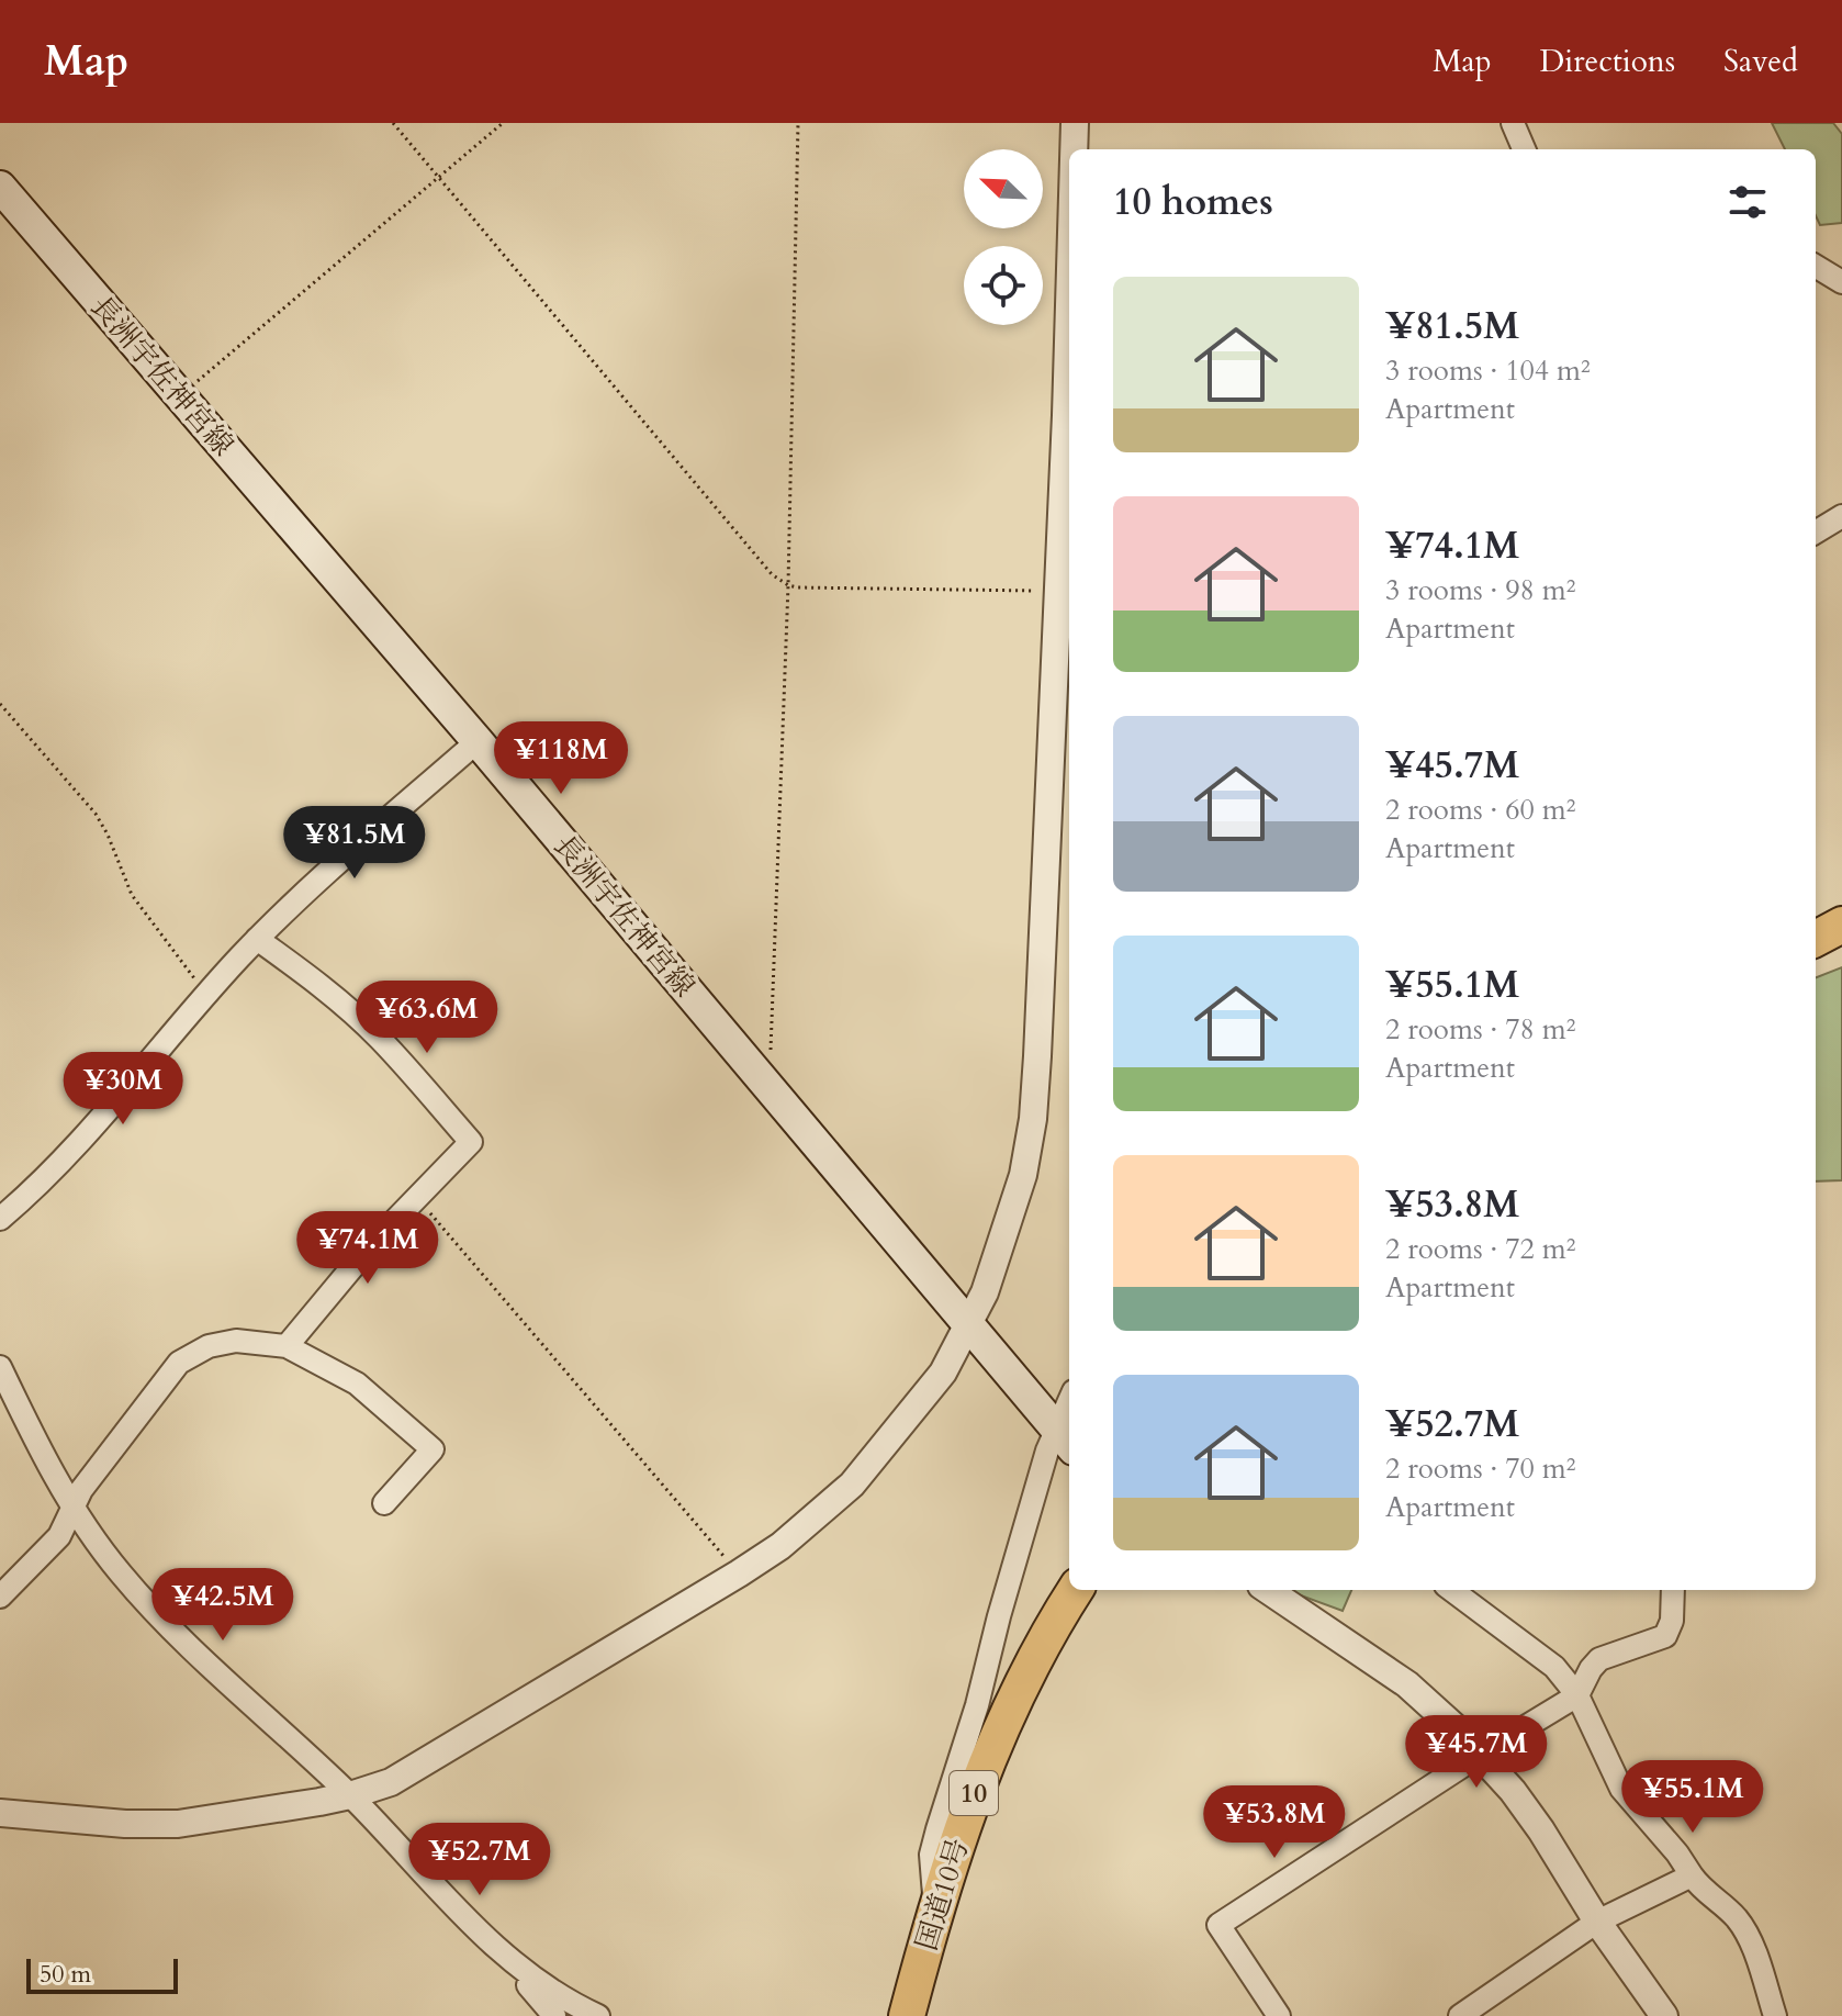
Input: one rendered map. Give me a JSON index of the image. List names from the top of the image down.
{
  "streets": {
    "highway": ["10", "国道10号"],
    "main road": ["長洲宇佐神宮線"]
  },
  "scale_bar": "50 m",
  "north": "top left",
  "page": {
    "header": "Map",
    "nav": ["Map", "Directions", "Saved"],
    "heading": "10 homes",
    "list": [
      {
        "name": "¥81.5M",
        "note": "3 rooms · 104 m² · Apartment"
      },
      {
        "name": "¥74.1M",
        "note": "3 rooms · 98 m² · Apartment"
      },
      {
        "name": "¥45.7M",
        "note": "2 rooms · 60 m² · Apartment"
      },
      {
        "name": "¥55.1M",
        "note": "2 rooms · 78 m² · Apartment"
      },
      {
        "name": "¥53.8M",
        "note": "2 rooms · 72 m² · Apartment"
      },
      {
        "name": "¥52.7M",
        "note": "2 rooms · 70 m² · Apartment"
      }
    ],
    "price": [
      "¥118M",
      "¥81.5M",
      "¥63.6M",
      "¥30M",
      "¥74.1M",
      "¥42.5M",
      "¥45.7M",
      "¥55.1M",
      "¥53.8M",
      "¥52.7M"
    ],
    "scale": "50 m"
  }
}
